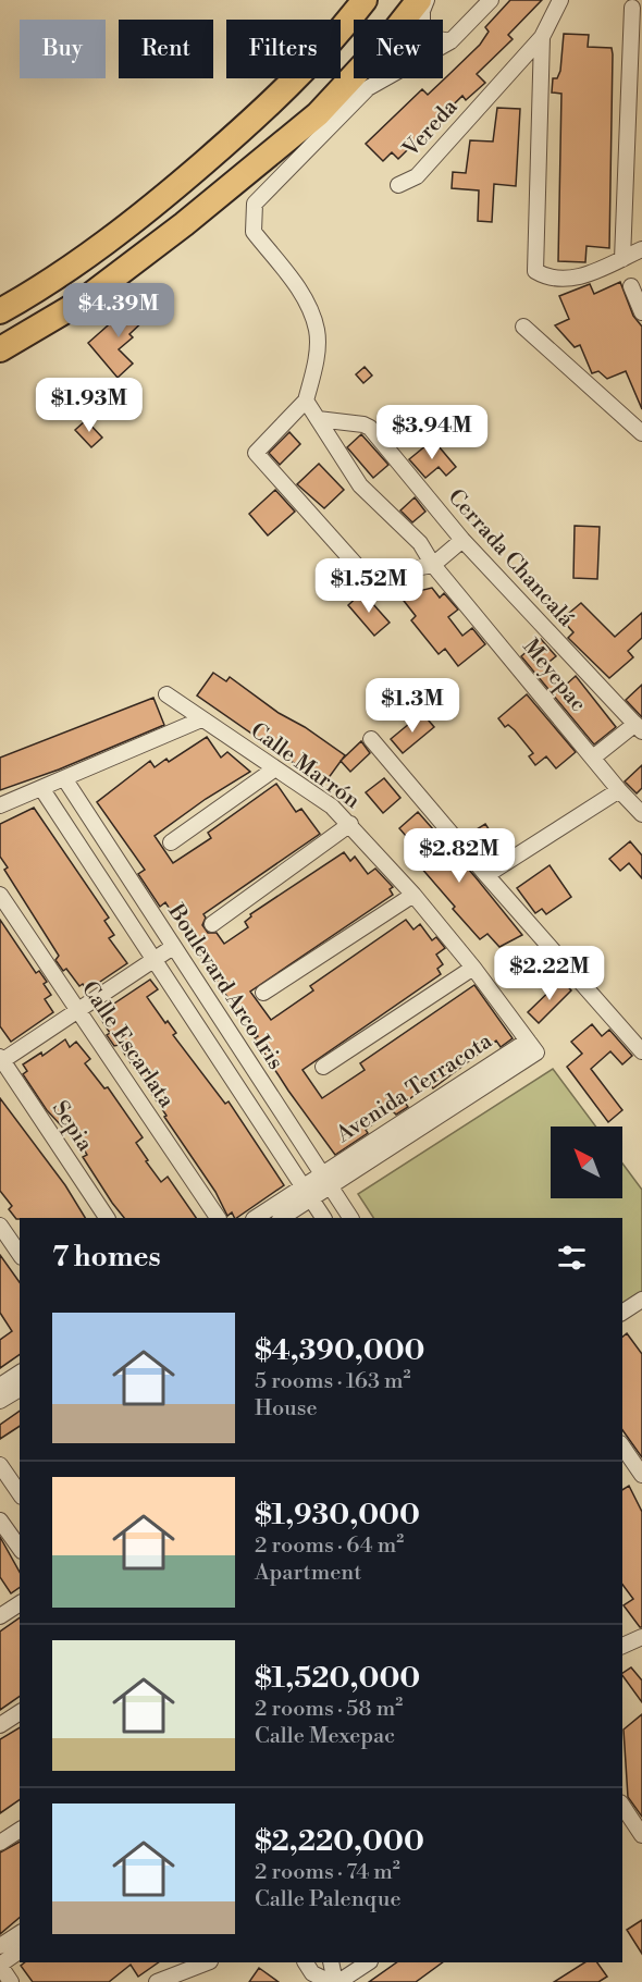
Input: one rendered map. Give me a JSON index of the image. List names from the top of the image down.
{
  "streets": {
    "street": [
      "Vereda",
      "Cerrada Chancalá",
      "Meyepac",
      "Calle Marrón",
      "Boulevard Arco Iris",
      "Calle Escarlata",
      "Avenida Terracota",
      "Sepia"
    ]
  },
  "crossings": [
    ["Cerrada Chancalá", "Meyepac"],
    ["Calle Marrón", "Avenida Terracota"],
    ["Boulevard Arco Iris", "Avenida Terracota"]
  ],
  "north": "top left",
  "page": {
    "chip": [
      "Buy",
      "Rent",
      "Filters",
      "New"
    ],
    "price": [
      "$4.39M",
      "$1.93M",
      "$3.94M",
      "$1.52M",
      "$1.3M",
      "$2.82M",
      "$2.22M"
    ],
    "heading": "7 homes",
    "list": [
      {
        "name": "$4,390,000",
        "note": "5 rooms · 163 m² · House"
      },
      {
        "name": "$1,930,000",
        "note": "2 rooms · 64 m² · Apartment"
      },
      {
        "name": "$1,520,000",
        "note": "2 rooms · 58 m² · Calle Mexepac"
      },
      {
        "name": "$2,220,000",
        "note": "2 rooms · 74 m² · Calle Palenque"
      }
    ]
  }
}
